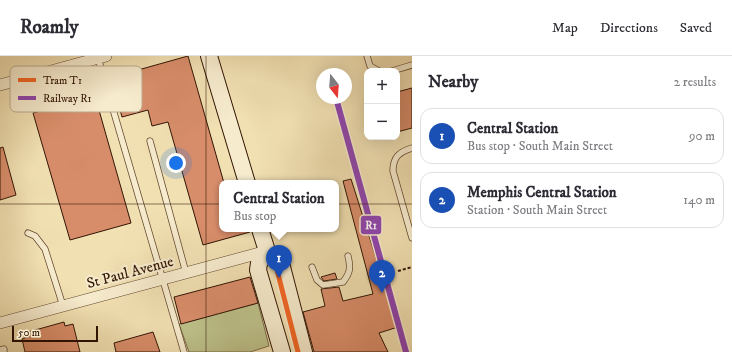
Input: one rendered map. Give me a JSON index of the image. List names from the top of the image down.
{
  "streets": {
    "street": ["St Paul Avenue"]
  },
  "lines": ["rail line R1", "tram line T1"],
  "legend": ["Tram T1", "Railway R1"],
  "scale_bar": "50 m",
  "north": "bottom",
  "page": {
    "header": "Roamly",
    "nav": ["Map", "Directions", "Saved"],
    "heading": ["Nearby", "2 results"],
    "map_buttons": ["+", "−"],
    "list": [
      {
        "mark": "1",
        "name": "Central Station",
        "note": "Bus stop · South Main Street",
        "value": "90 m"
      },
      {
        "mark": "2",
        "name": "Memphis Central Station",
        "note": "Station · South Main Street",
        "value": "140 m"
      }
    ],
    "popup": ["Central Station", "Bus stop"],
    "pins": ["1", "2"],
    "scale": "50 m"
  }
}
